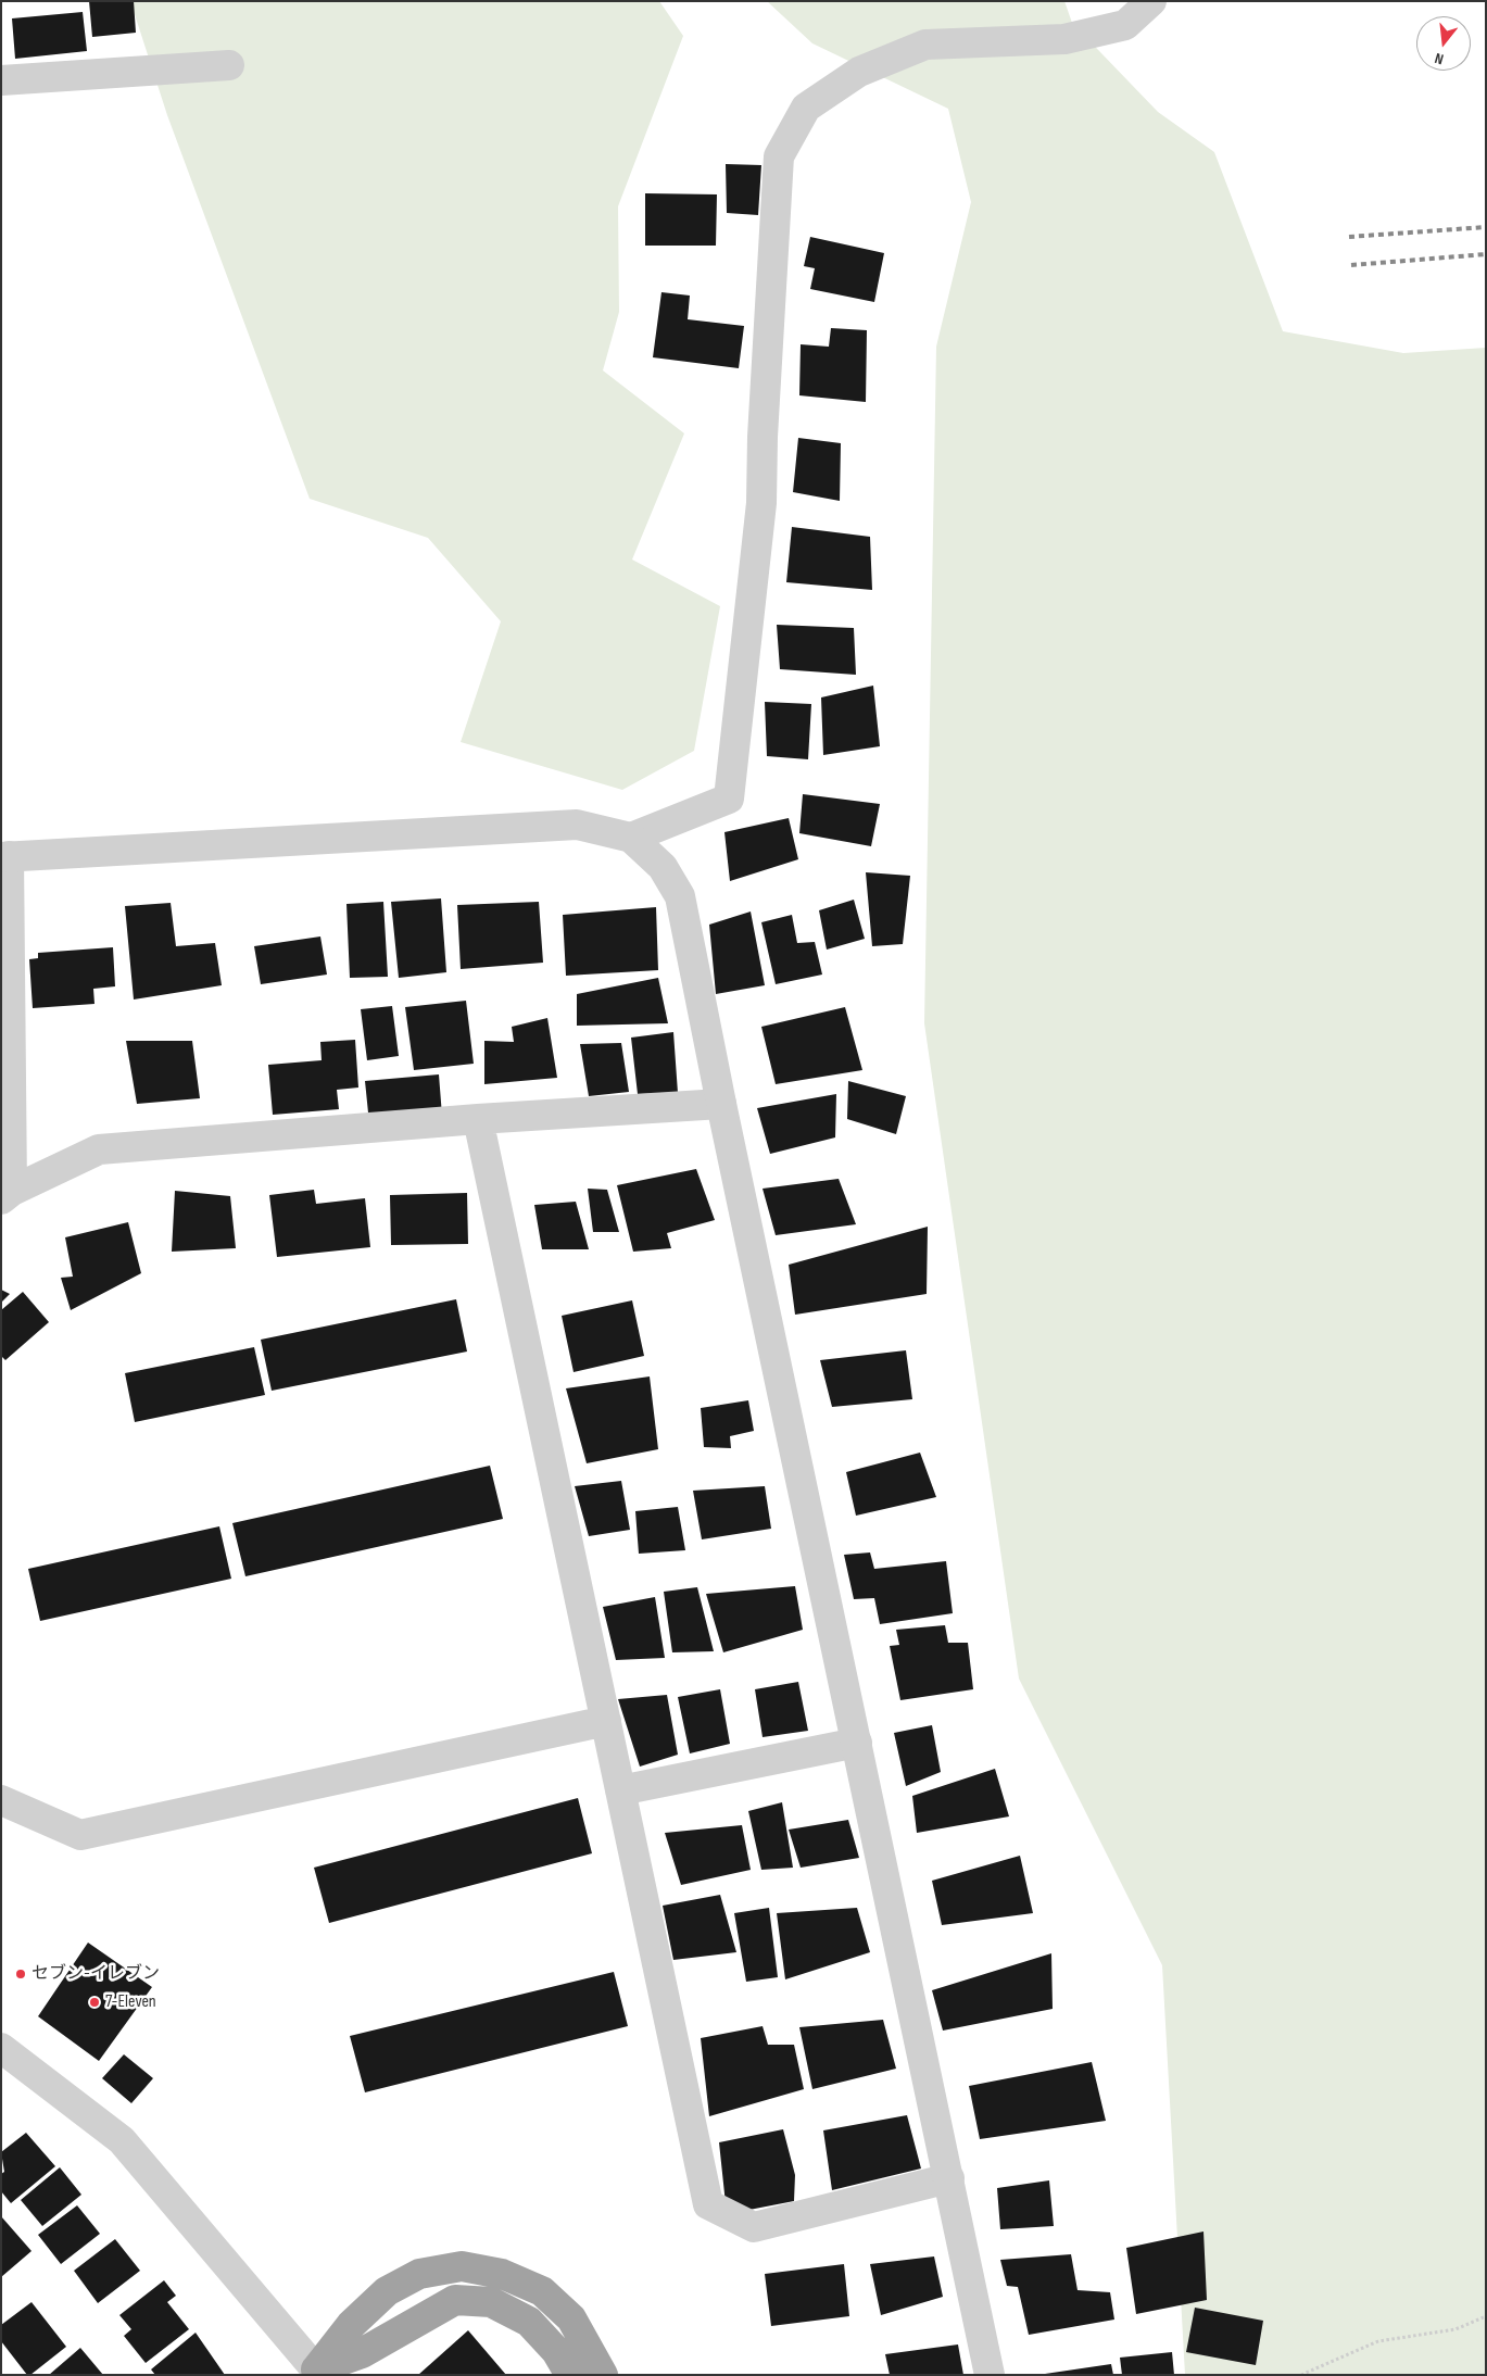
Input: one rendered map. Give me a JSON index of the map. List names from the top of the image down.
{
  "places": ["セブン-イレブン", "7-Eleven"],
  "north": "bottom"
}
